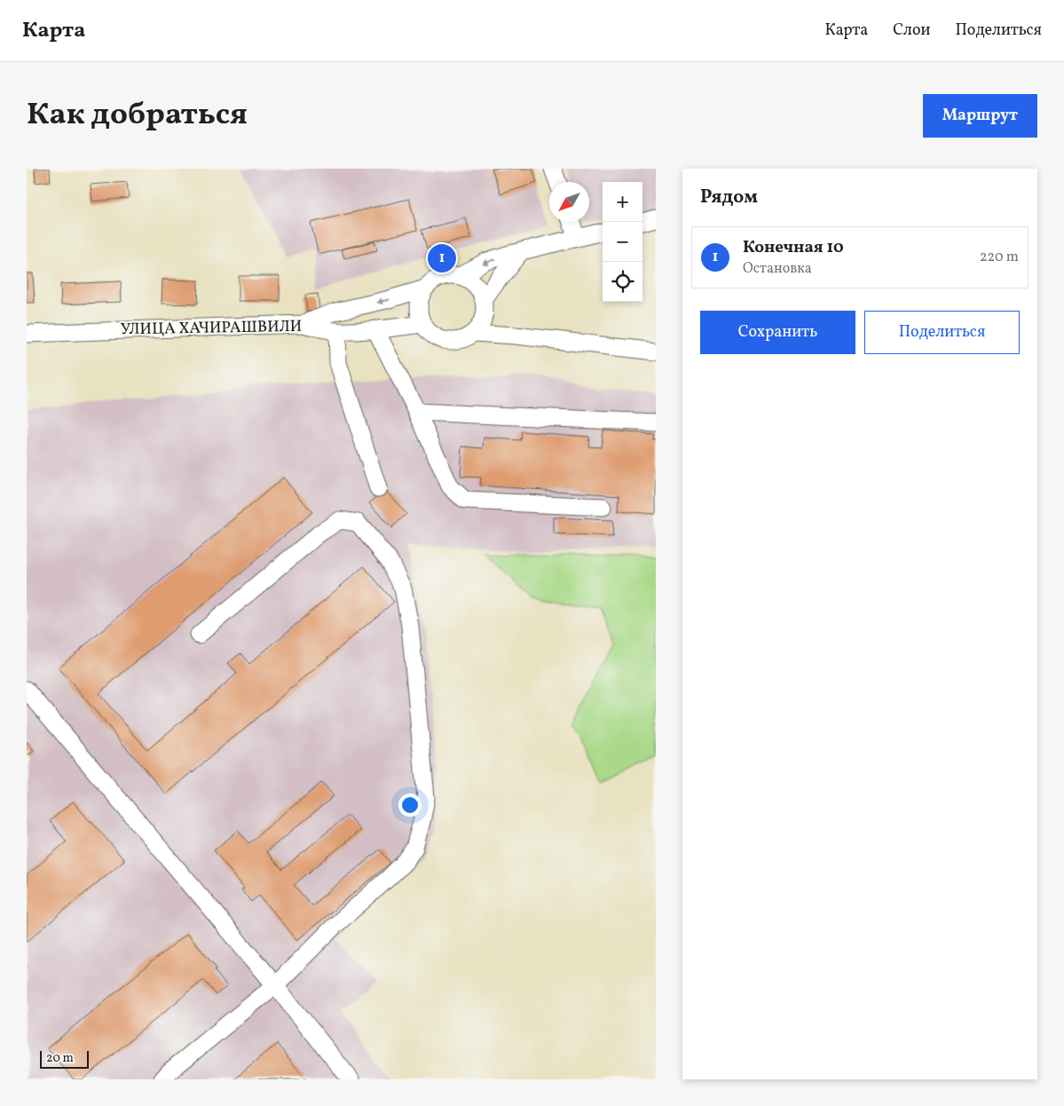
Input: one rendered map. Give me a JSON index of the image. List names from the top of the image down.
{
  "streets": {
    "street": ["УЛИЦА ХАЧИРАШВИЛИ"]
  },
  "scale_bar": "20 m",
  "north": "bottom left",
  "page": {
    "header": "Карта",
    "nav": ["Карта", "Слои", "Поделиться"],
    "title": "Как добраться",
    "buttons": [
      "Маршрут",
      ["Сохранить", "Поделиться"]
    ],
    "heading": "Рядом",
    "map_buttons": ["+", "−"],
    "list": [
      {
        "mark": "1",
        "name": "Конечная 10",
        "note": "Остановка",
        "value": "220 m"
      }
    ],
    "pins": "1",
    "scale": "20 m"
  }
}
